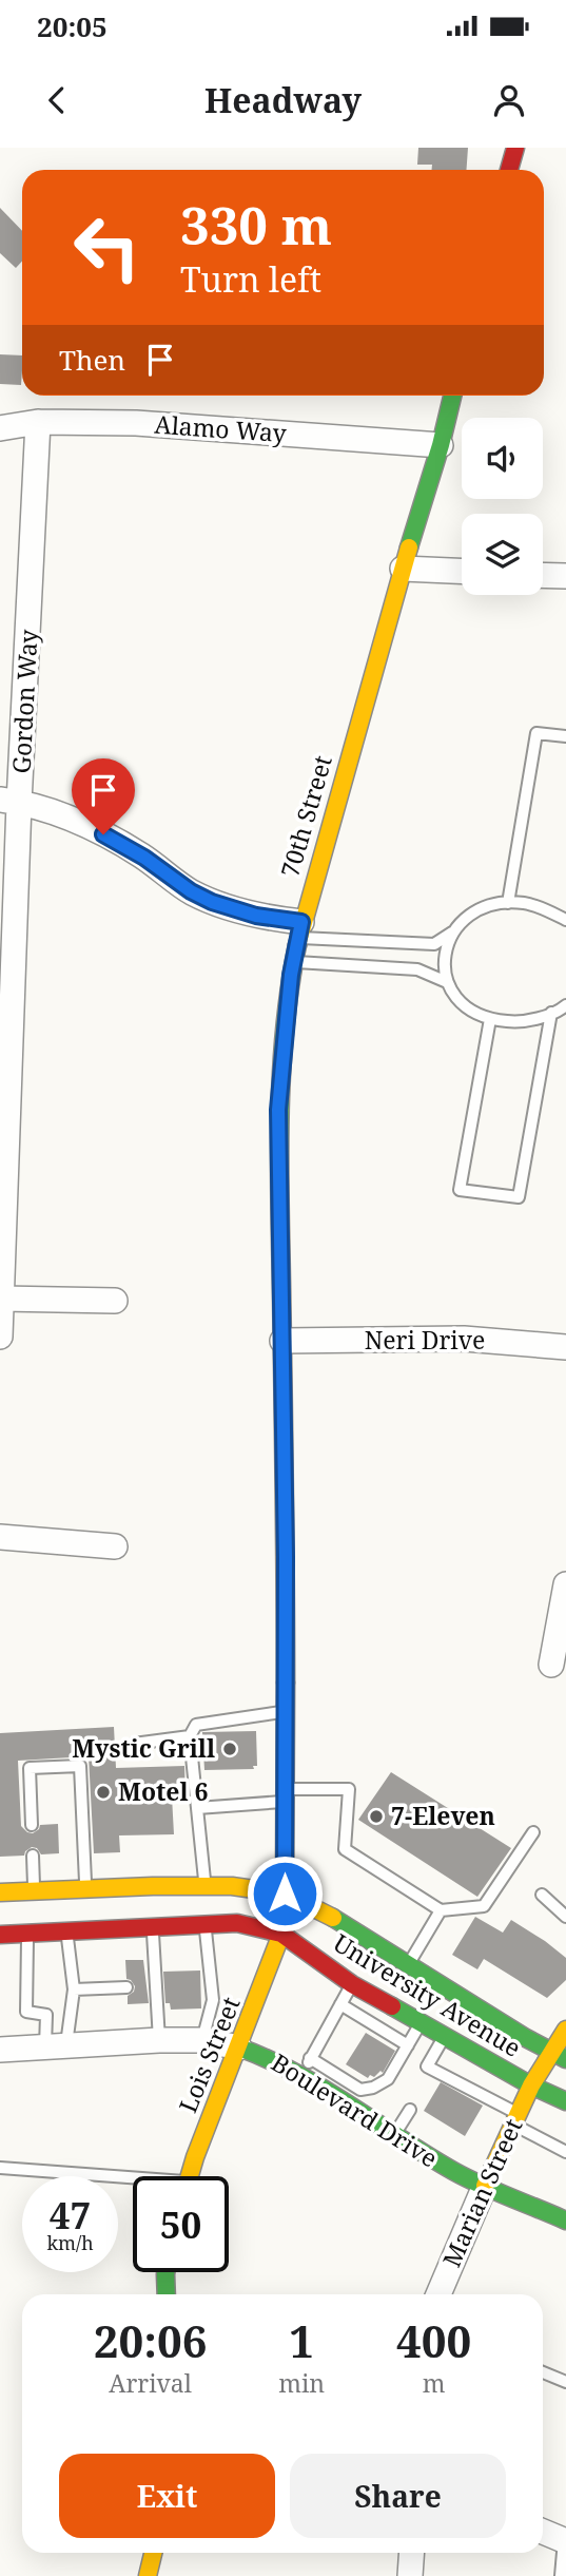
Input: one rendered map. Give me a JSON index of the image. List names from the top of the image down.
{
  "streets": {
    "main road": [
      "70th Street",
      "University Avenue",
      "Lois Street",
      "Boulevard Drive",
      "Marian Street"
    ],
    "street": ["Alamo Way", "Gordon Way", "Neri Drive"]
  },
  "crossings": [
    ["Alamo Way", "Gordon Way"],
    ["Alamo Way", "70th Street"],
    ["70th Street", "Neri Drive"],
    ["70th Street", "University Avenue"],
    ["70th Street", "Lois Street"],
    ["University Avenue", "Lois Street"],
    ["University Avenue", "Marian Street"],
    ["Lois Street", "Boulevard Drive"],
    ["Boulevard Drive", "Marian Street"]
  ],
  "places": ["Mystic Grill", "Motel 6", "7-Eleven"],
  "page": {
    "status": "20:05",
    "header": "Headway",
    "turn": ["330 m", "Turn left"],
    "then": "Then",
    "speed": "47 km/h",
    "limit": "50",
    "eta": [
      "20:06",
      "Arrival",
      "1",
      "min",
      "400",
      "m"
    ],
    "buttons": ["Exit", "Share"]
  }
}
